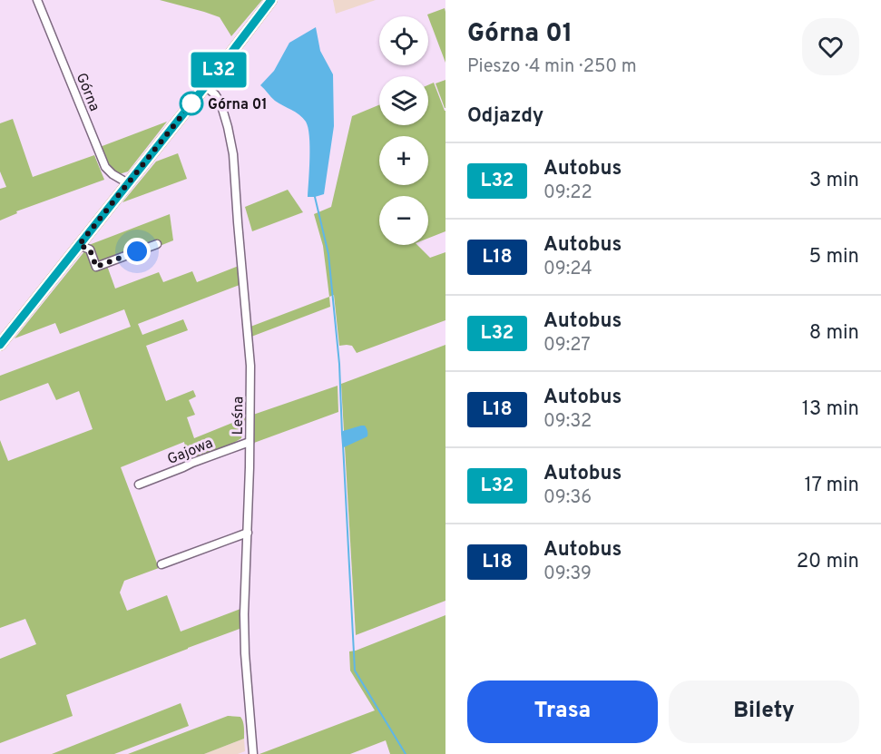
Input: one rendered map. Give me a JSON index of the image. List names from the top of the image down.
{
  "streets": {
    "street": ["Górna", "Leśna", "Gajowa"]
  },
  "crossings": [
    ["Leśna", "Gajowa"]
  ],
  "places": ["Górna 01"],
  "lines": ["bus line L32"],
  "page": {
    "on_map": "L32",
    "heading": [
      ["Górna 01", "Pieszo · 4 min · 250 m"],
      "Odjazdy"
    ],
    "map_buttons": ["+", "−"],
    "list": [
      {
        "mark": "L32",
        "name": "Autobus",
        "note": "09:22",
        "value": "3 min"
      },
      {
        "mark": "L18",
        "name": "Autobus",
        "note": "09:24",
        "value": "5 min"
      },
      {
        "mark": "L32",
        "name": "Autobus",
        "note": "09:27",
        "value": "8 min"
      },
      {
        "mark": "L18",
        "name": "Autobus",
        "note": "09:32",
        "value": "13 min"
      },
      {
        "mark": "L32",
        "name": "Autobus",
        "note": "09:36",
        "value": "17 min"
      },
      {
        "mark": "L18",
        "name": "Autobus",
        "note": "09:39",
        "value": "20 min"
      }
    ],
    "buttons": ["Trasa", "Bilety"]
  }
}
